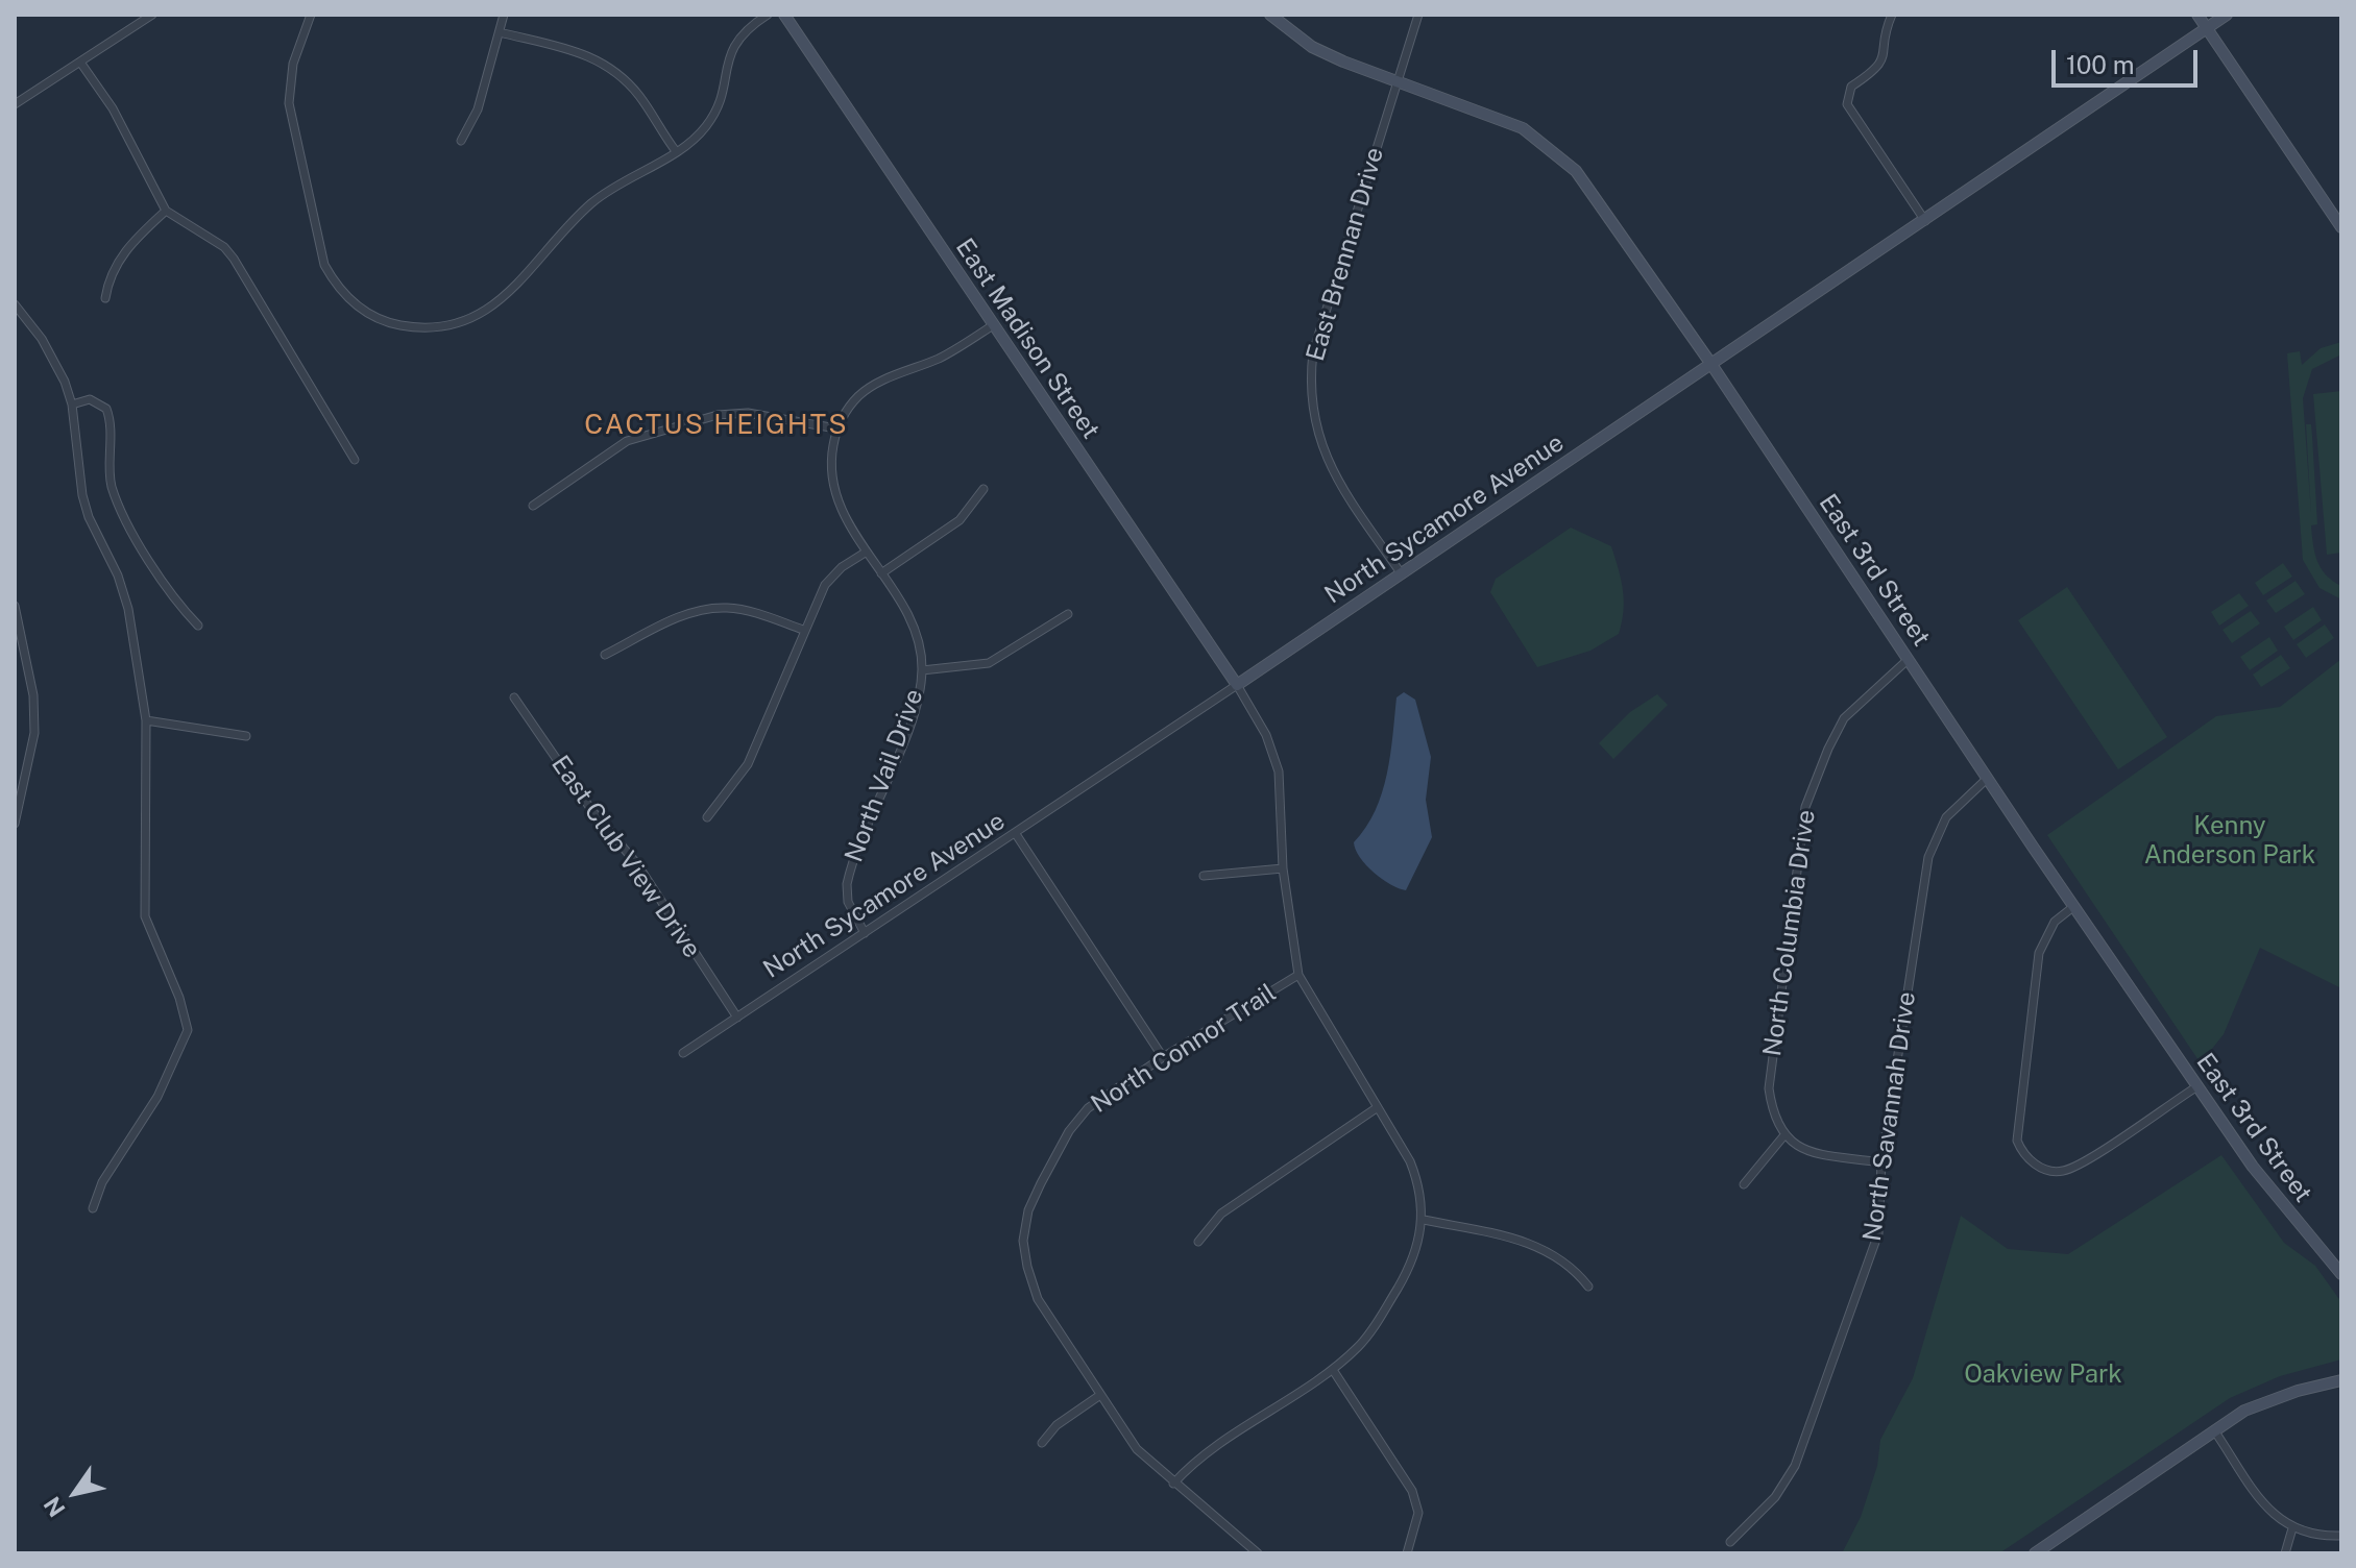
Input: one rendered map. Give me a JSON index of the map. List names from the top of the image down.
{
  "streets": {
    "main road": ["East Madison Street", "North Sycamore Avenue", "East 3rd Street"],
    "street": [
      "East Brennan Drive",
      "North Vail Drive",
      "East Club View Drive",
      "North Columbia Drive",
      "North Connor Trail",
      "North Savannah Drive"
    ]
  },
  "crossings": [
    ["East Brennan Drive", "North Sycamore Avenue"],
    ["East Brennan Drive", "East 3rd Street"],
    ["East Madison Street", "North Sycamore Avenue"],
    ["East Madison Street", "North Vail Drive"],
    ["North Sycamore Avenue", "East 3rd Street"],
    ["North Sycamore Avenue", "North Vail Drive"],
    ["North Sycamore Avenue", "East Club View Drive"],
    ["East 3rd Street", "North Columbia Drive"],
    ["East 3rd Street", "North Savannah Drive"]
  ],
  "districts": ["CACTUS HEIGHTS"],
  "parks": ["Kenny Anderson Park", "Oakview Park"],
  "scale_bar": "100 m",
  "north": "bottom left"
}
